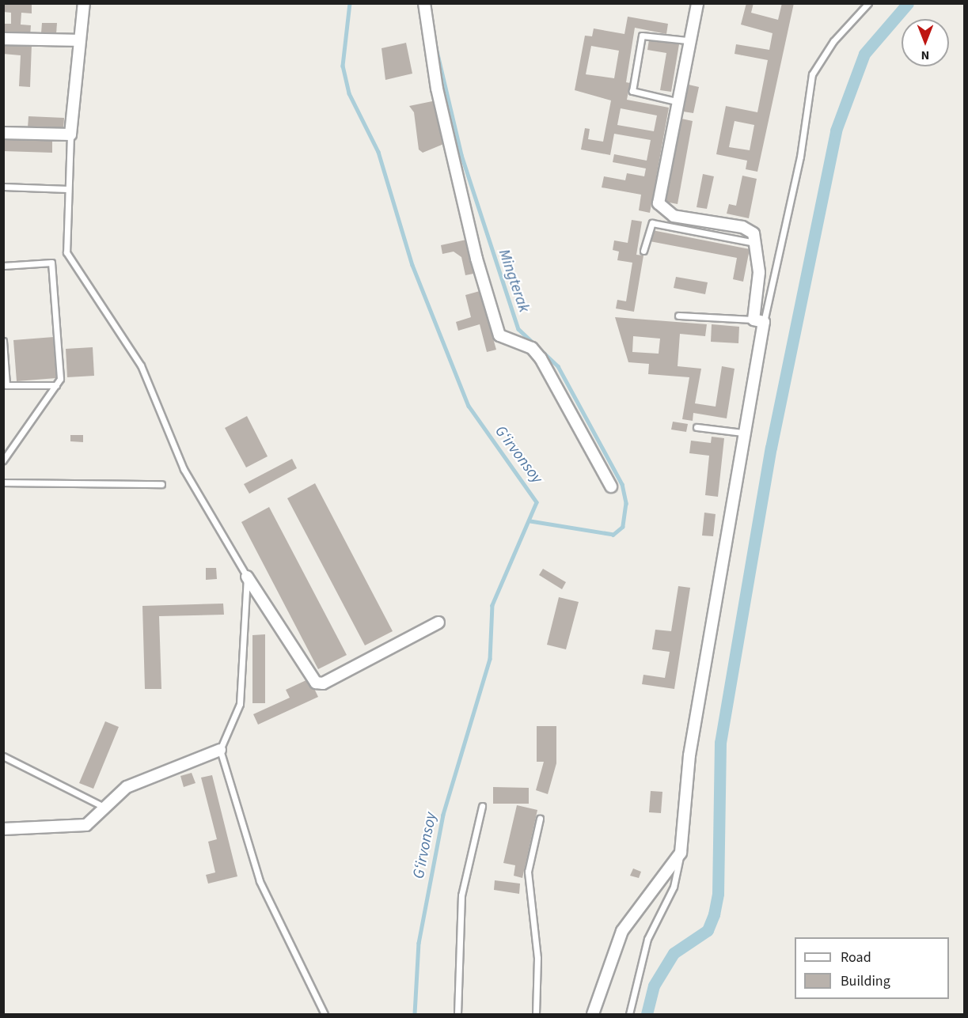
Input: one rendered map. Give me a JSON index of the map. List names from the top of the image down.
{
  "water": ["Mingterak", "G‘irvonsoy"],
  "legend": ["Road", "Building"],
  "north": "bottom"
}
